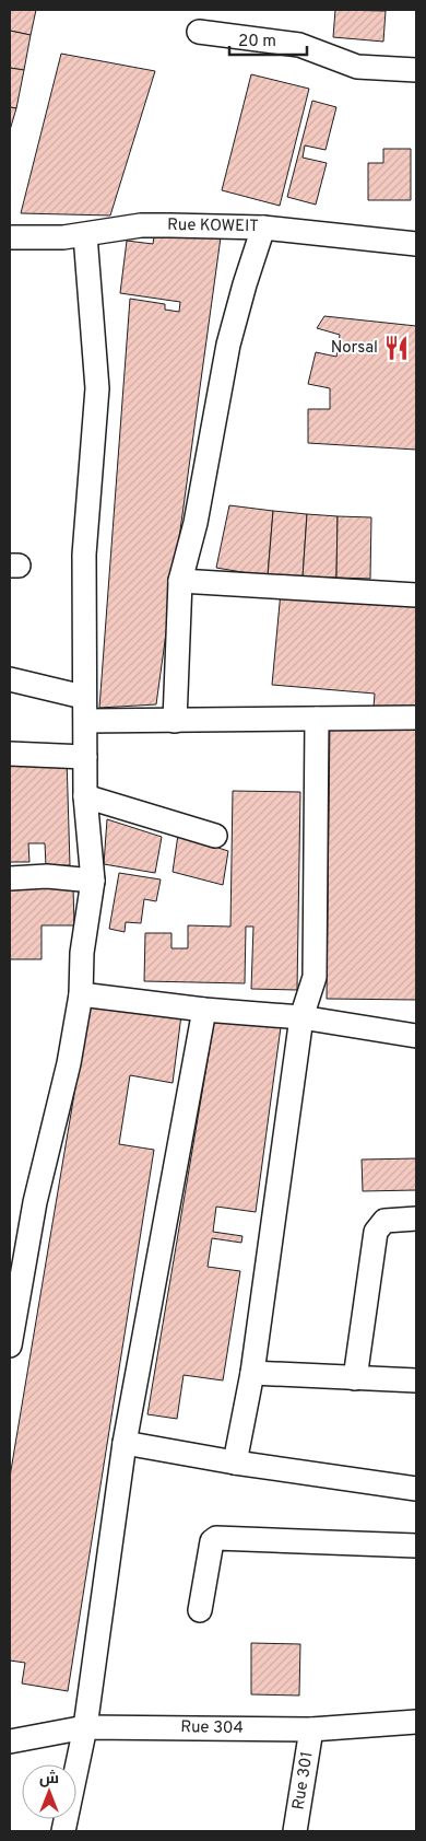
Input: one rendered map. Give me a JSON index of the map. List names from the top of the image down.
{
  "streets": {
    "street": ["Rue KOWEIT", "Rue 304", "Rue 301"]
  },
  "crossings": [
    ["Rue 304", "Rue 301"]
  ],
  "places": {
    "restaurant": ["Norsal"]
  },
  "scale_bar": "20 m",
  "north": "top"
}
